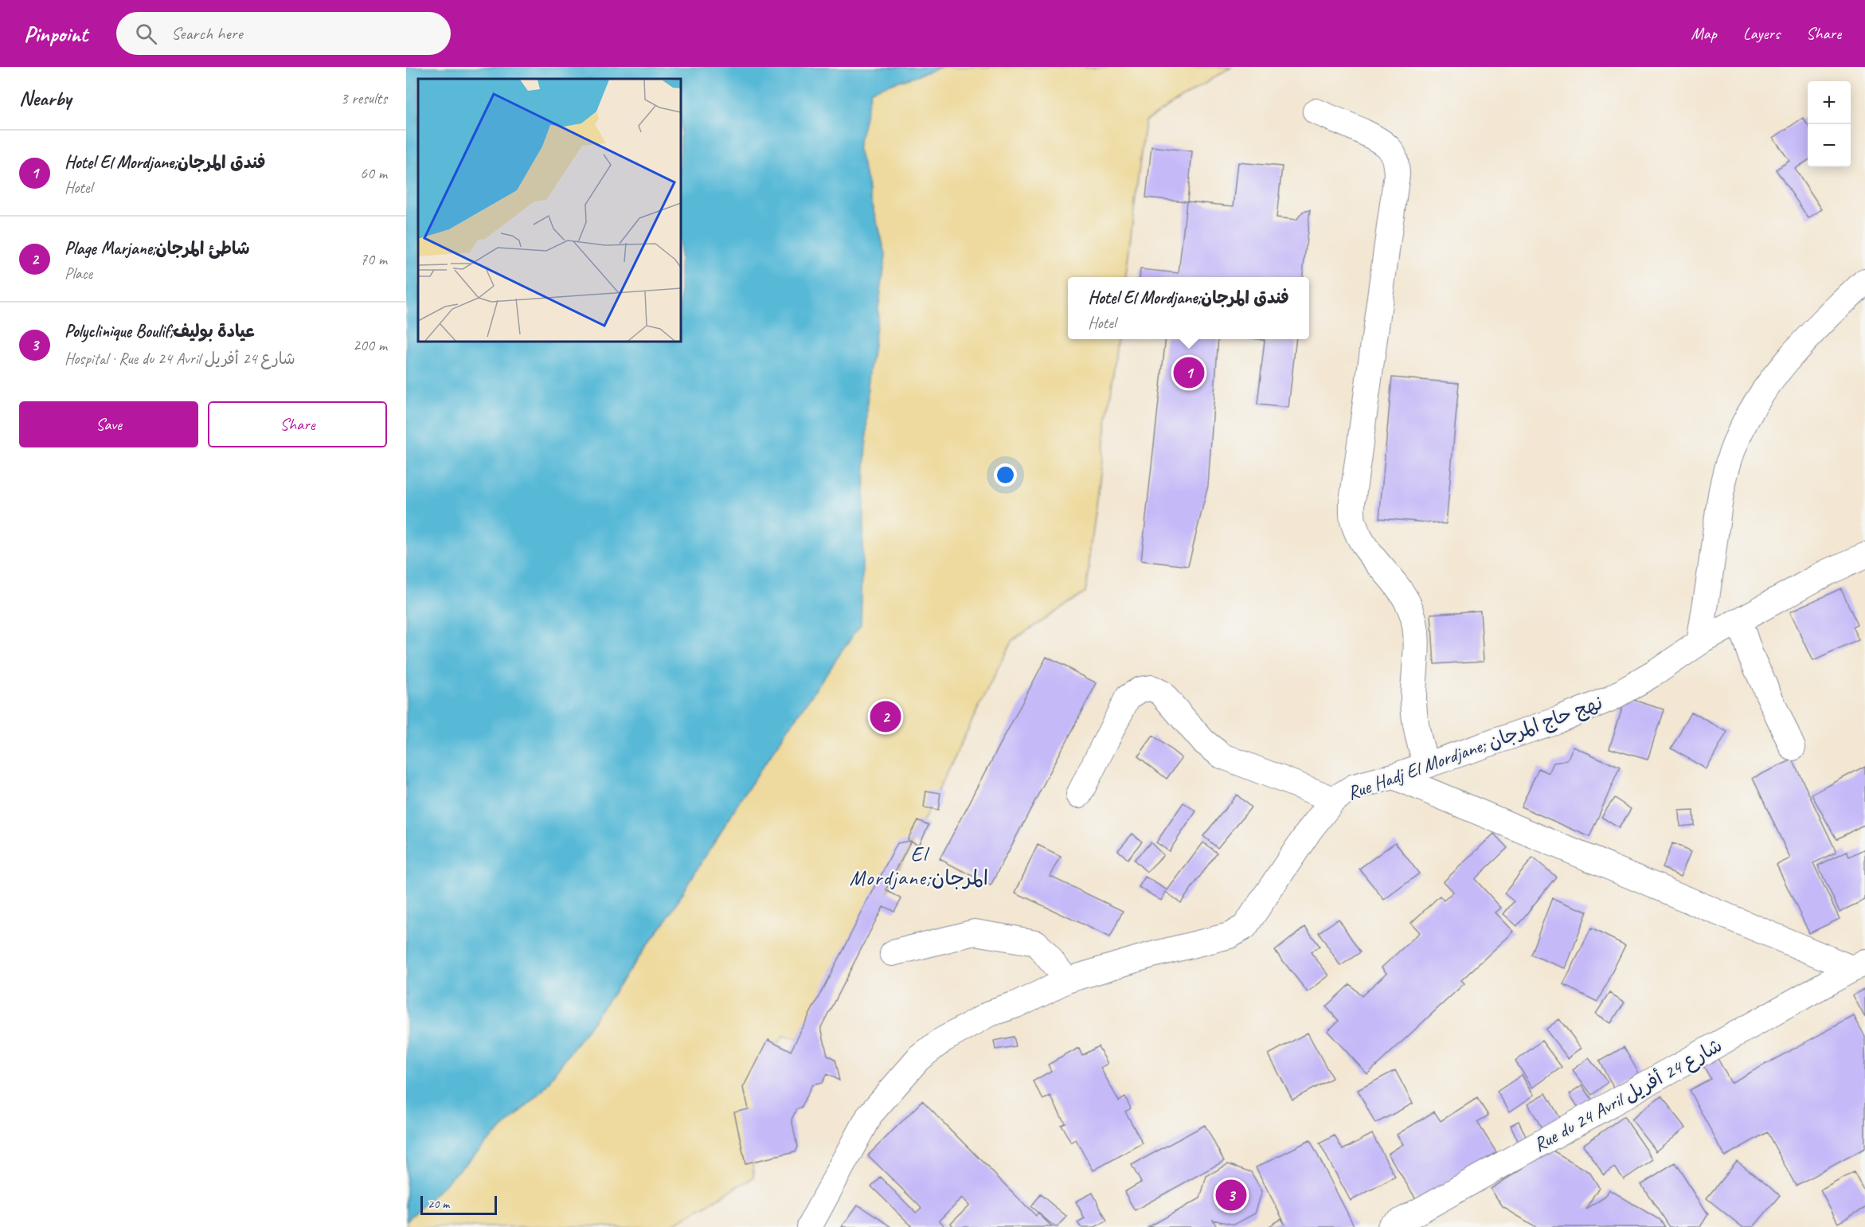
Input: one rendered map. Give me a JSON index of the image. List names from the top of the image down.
{
  "streets": {
    "street": ["Rue Hadj El Mordjane; نهج حاج المرجان", "Rue du 24 Avril شارع 24 أفريل"]
  },
  "districts": ["El Mordjane;المرجان"],
  "scale_bar": "20 m",
  "page": {
    "header": "Pinpoint",
    "search": "Search here",
    "nav": ["Map", "Layers", "Share"],
    "heading": ["Nearby", "3 results"],
    "map_buttons": ["+", "−"],
    "list": [
      {
        "mark": "1",
        "name": "Hotel El Mordjane;فندق المرجان",
        "note": "Hotel",
        "value": "60 m"
      },
      {
        "mark": "2",
        "name": "Plage Marjane;شاطئ المرجان",
        "note": "Place",
        "value": "70 m"
      },
      {
        "mark": "3",
        "name": "Polyclinique Boulif;عيادة بوليف",
        "note": "Hospital · Rue du 24 Avril شارع 24 أفريل",
        "value": "200 m"
      }
    ],
    "popup": ["Hotel El Mordjane;فندق المرجان", "Hotel"],
    "pins": ["1", "2", "3"],
    "buttons": ["Save", "Share"],
    "scale": "20 m"
  }
}
